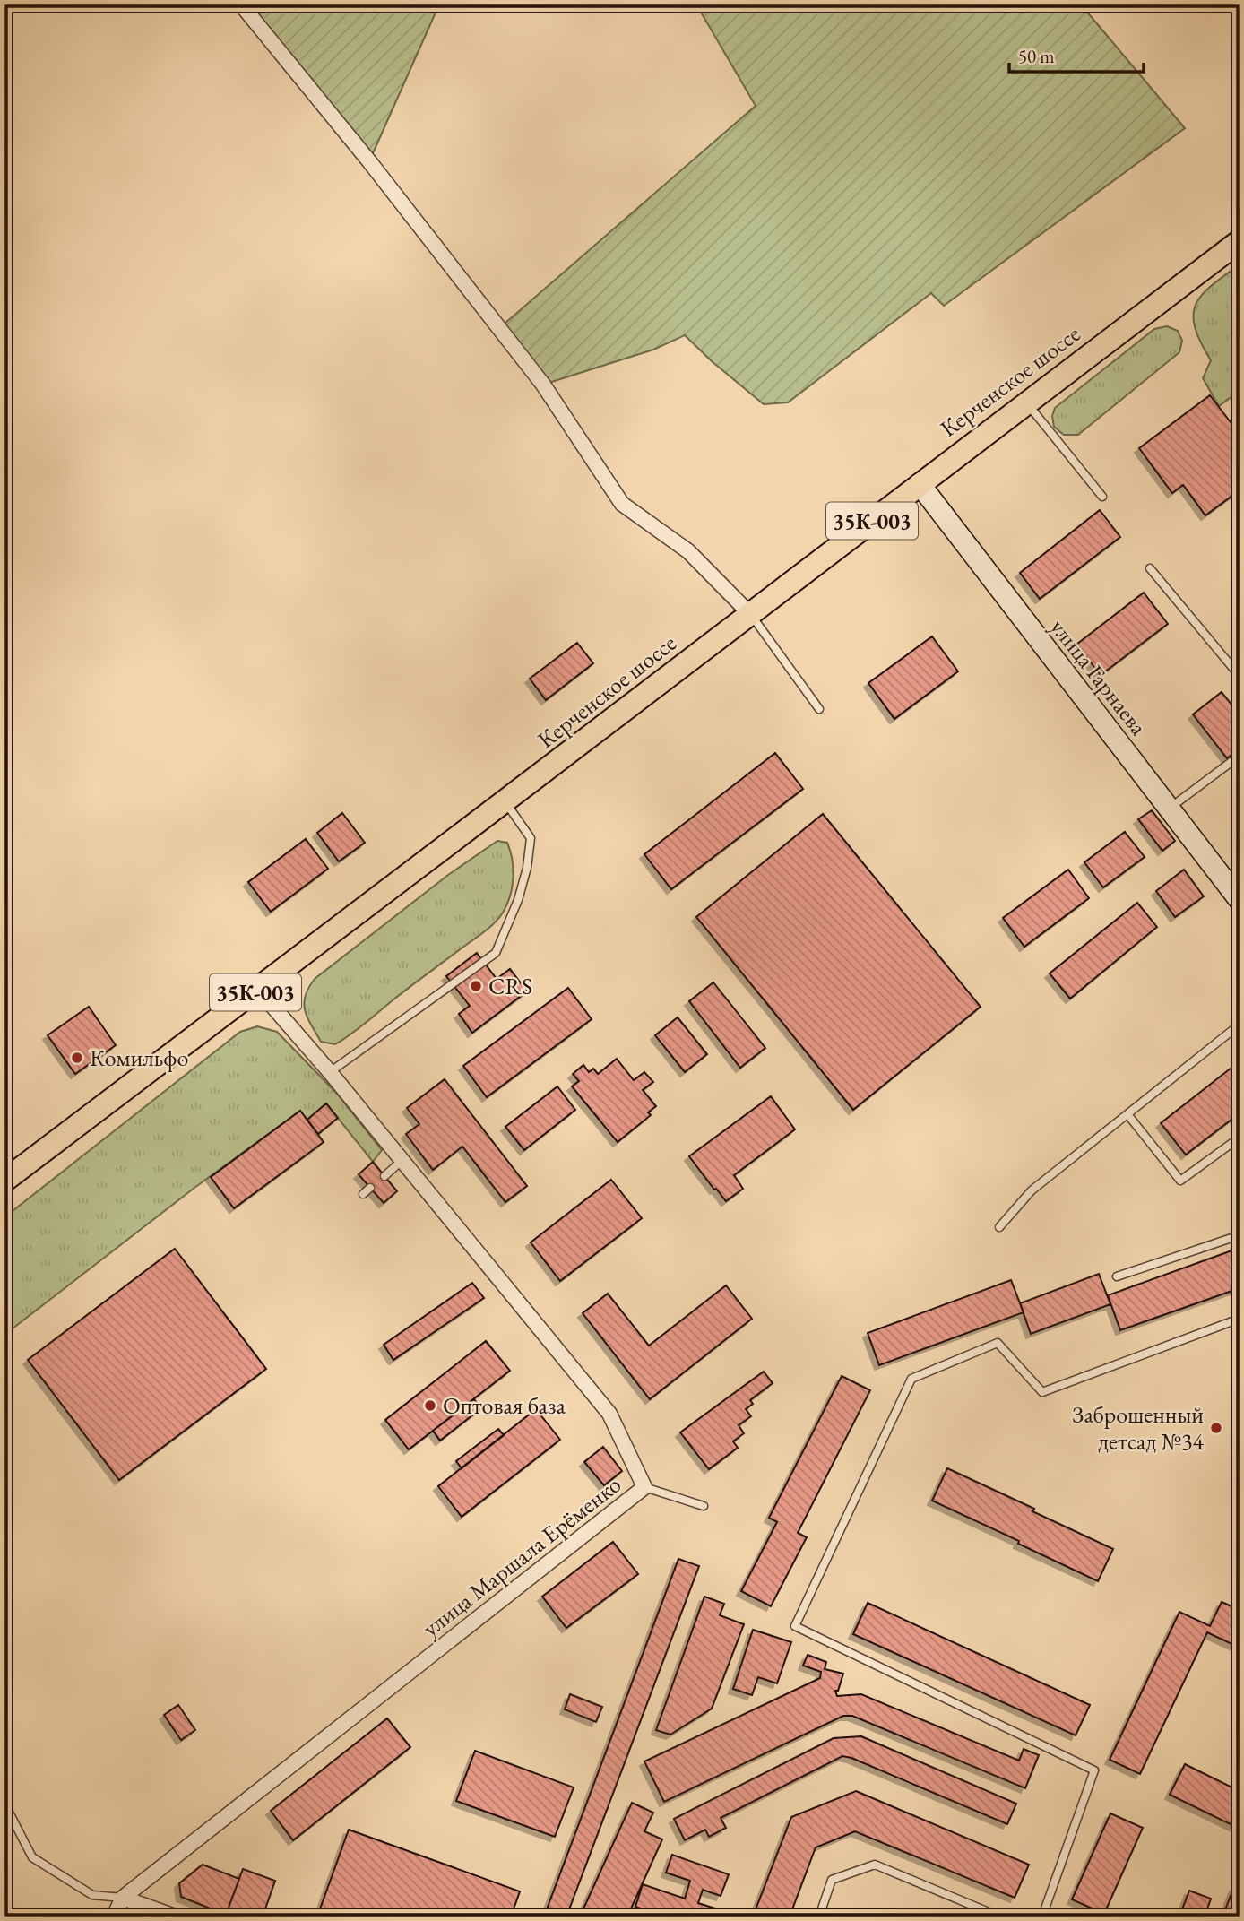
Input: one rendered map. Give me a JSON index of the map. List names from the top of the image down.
{
  "streets": {
    "main road": ["Керченское шоссе", "35К-003"],
    "street": ["улица Гарнаева", "улица Маршала Ерёменко"]
  },
  "crossings": [
    ["Керченское шоссе", "улица Гарнаева"],
    ["Керченское шоссе", "улица Маршала Ерёменко"]
  ],
  "places": [
    "CRS",
    "Комильфо",
    "Оптовая база",
    "Заброшенный детсад №34"
  ],
  "scale_bar": "50 m"
}
